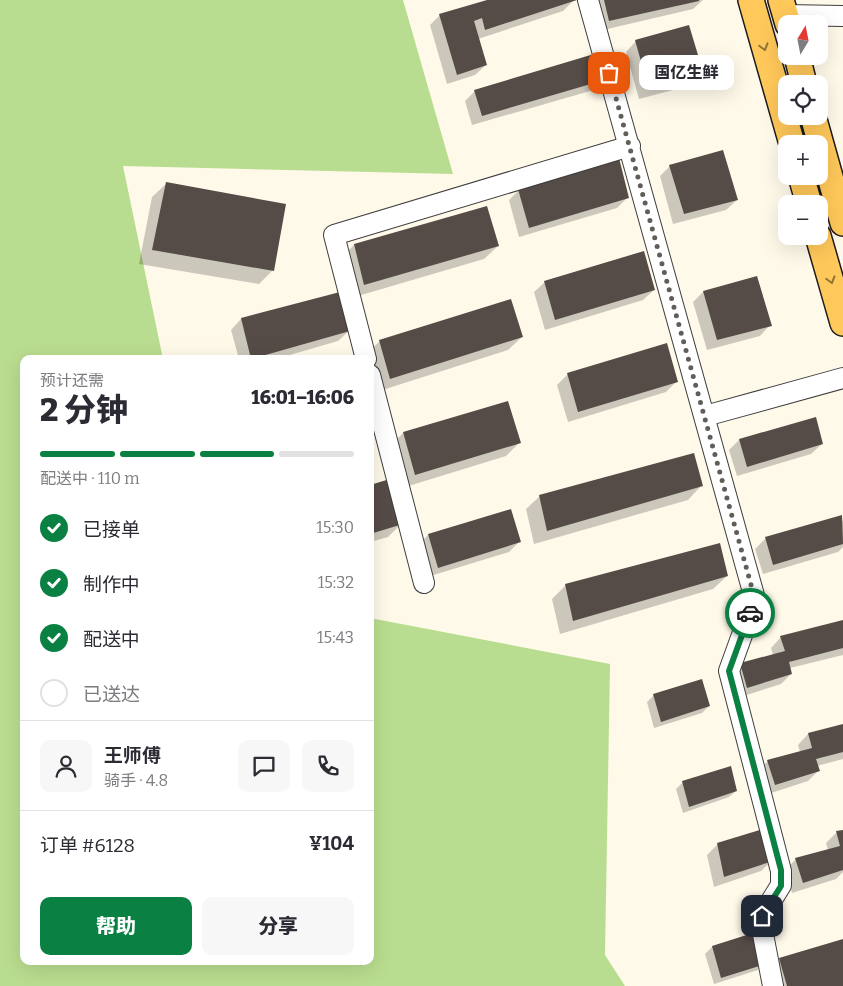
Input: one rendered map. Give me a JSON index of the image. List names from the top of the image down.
{
  "places": ["国亿生鲜"],
  "north": "top",
  "page": {
    "map_buttons": ["+", "−"],
    "bubble": "国亿生鲜",
    "heading": ["2 分钟", "预计还需", "16:01–16:06"],
    "panel": [
      "王师傅",
      "骑手 · 4.8",
      "订单 #6128",
      "¥104"
    ],
    "bar": "配送中 · 110 m",
    "list": [
      ["已接单", "15:30"],
      ["制作中", "15:32"],
      ["配送中", "15:43"],
      "已送达"
    ],
    "buttons": ["帮助", "分享"]
  }
}
